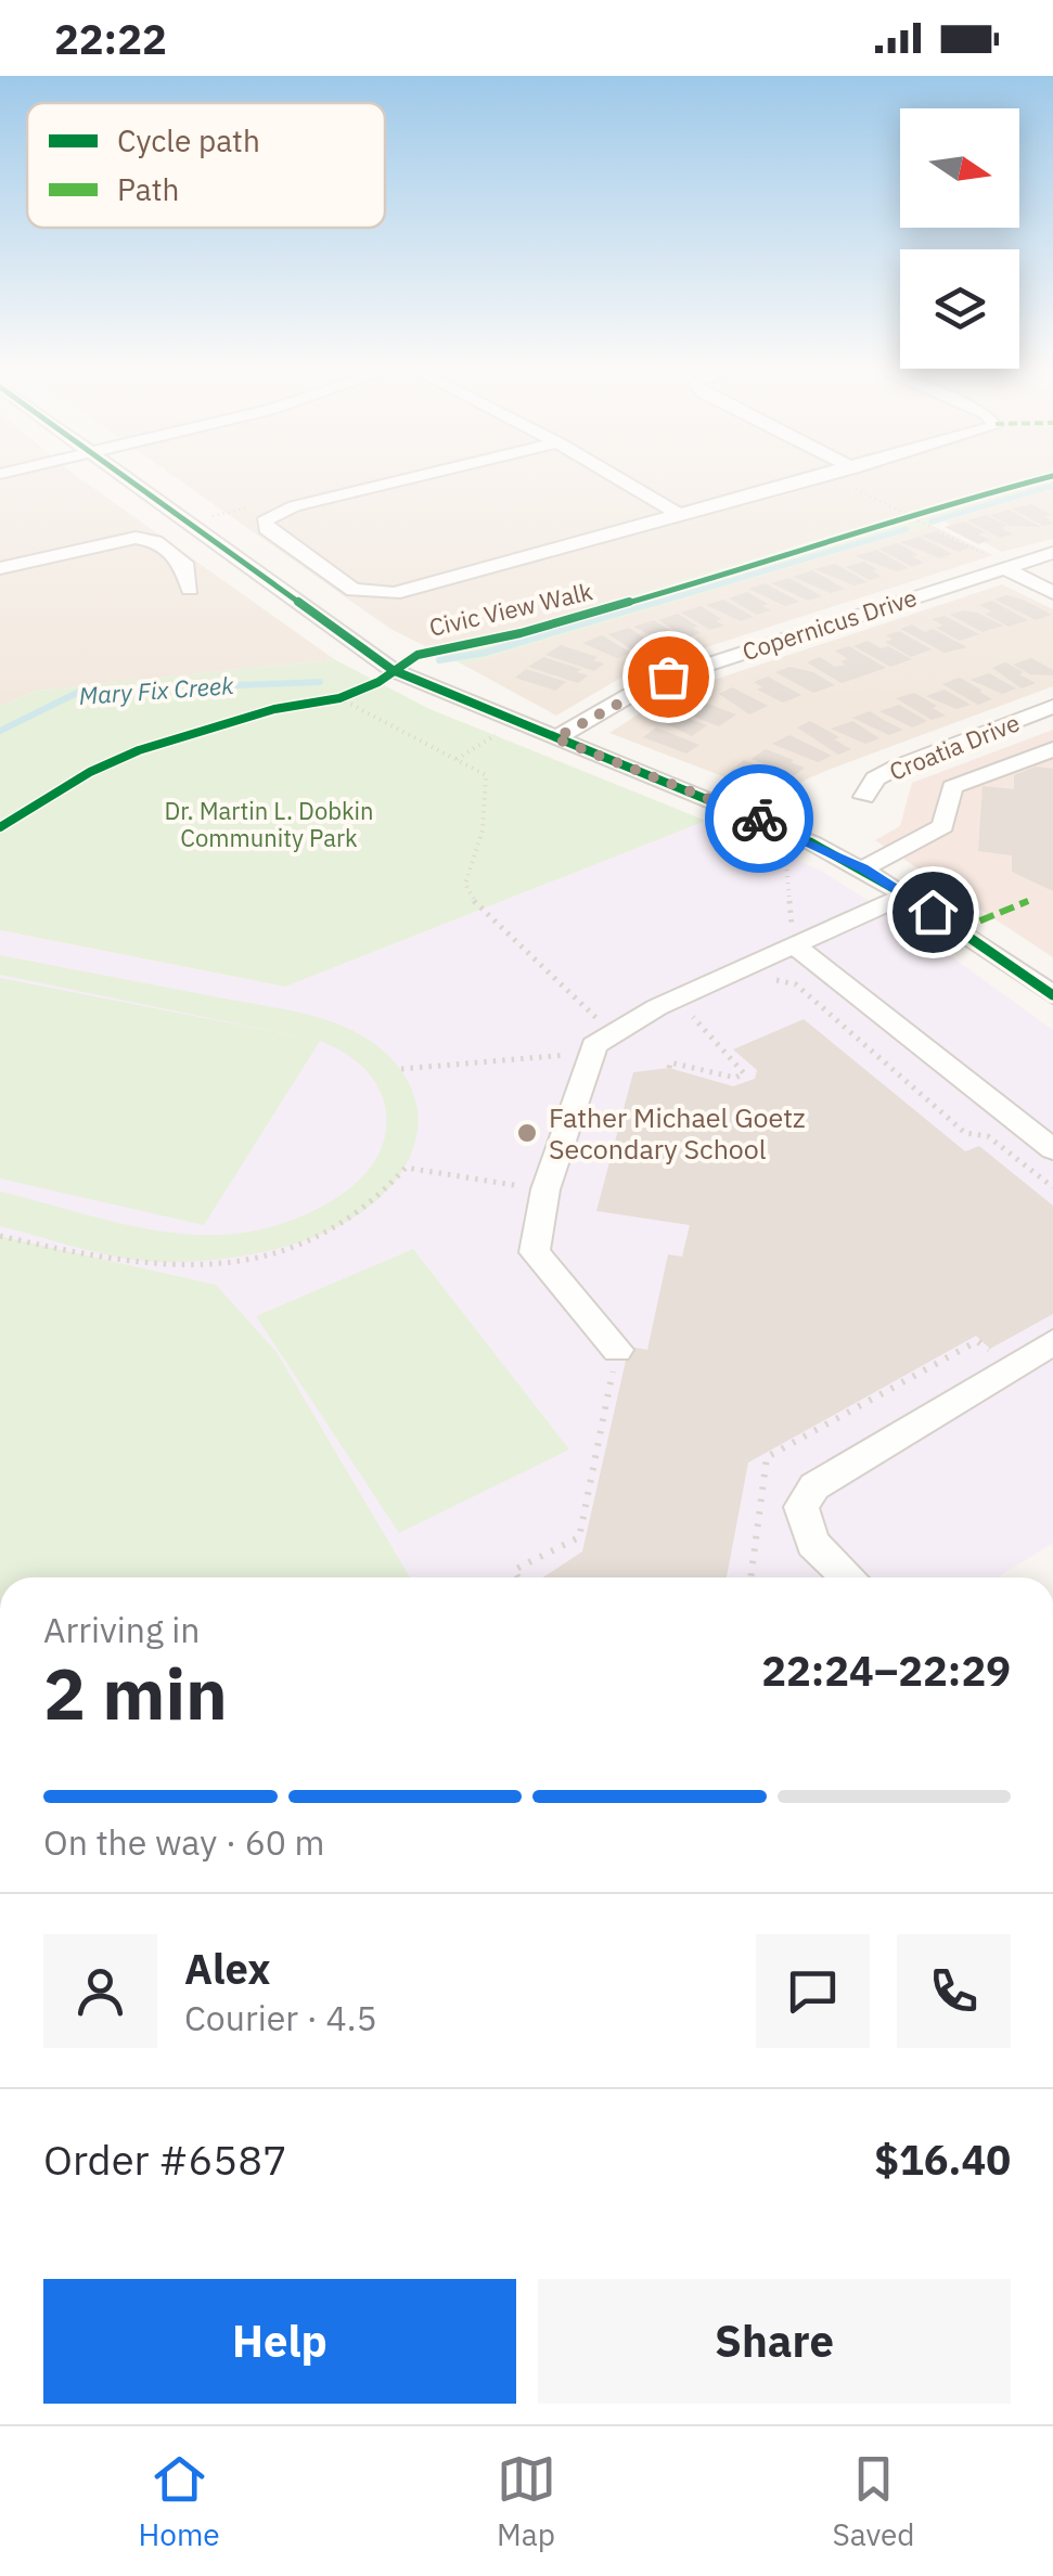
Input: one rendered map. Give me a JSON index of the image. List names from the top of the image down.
{
  "streets": {
    "street": ["Copernicus Drive", "Croatia Drive"],
    "cycle path": ["Civic View Walk"]
  },
  "water": ["Mary Fix Creek"],
  "parks": ["Dr. Martin L. Dobkin Community Park"],
  "places": ["Father Michael Goetz Secondary School"],
  "legend": ["Cycle path", "Path"],
  "north": "right",
  "page": {
    "status": "22:22",
    "heading": ["2 min", "Arriving in", "22:24–22:29"],
    "panel": [
      "Alex",
      "Courier · 4.5",
      "Order #6587",
      "$16.40"
    ],
    "bar": "On the way · 60 m",
    "buttons": ["Help", "Share"],
    "tabs": ["Home", "Map", "Saved"]
  }
}
